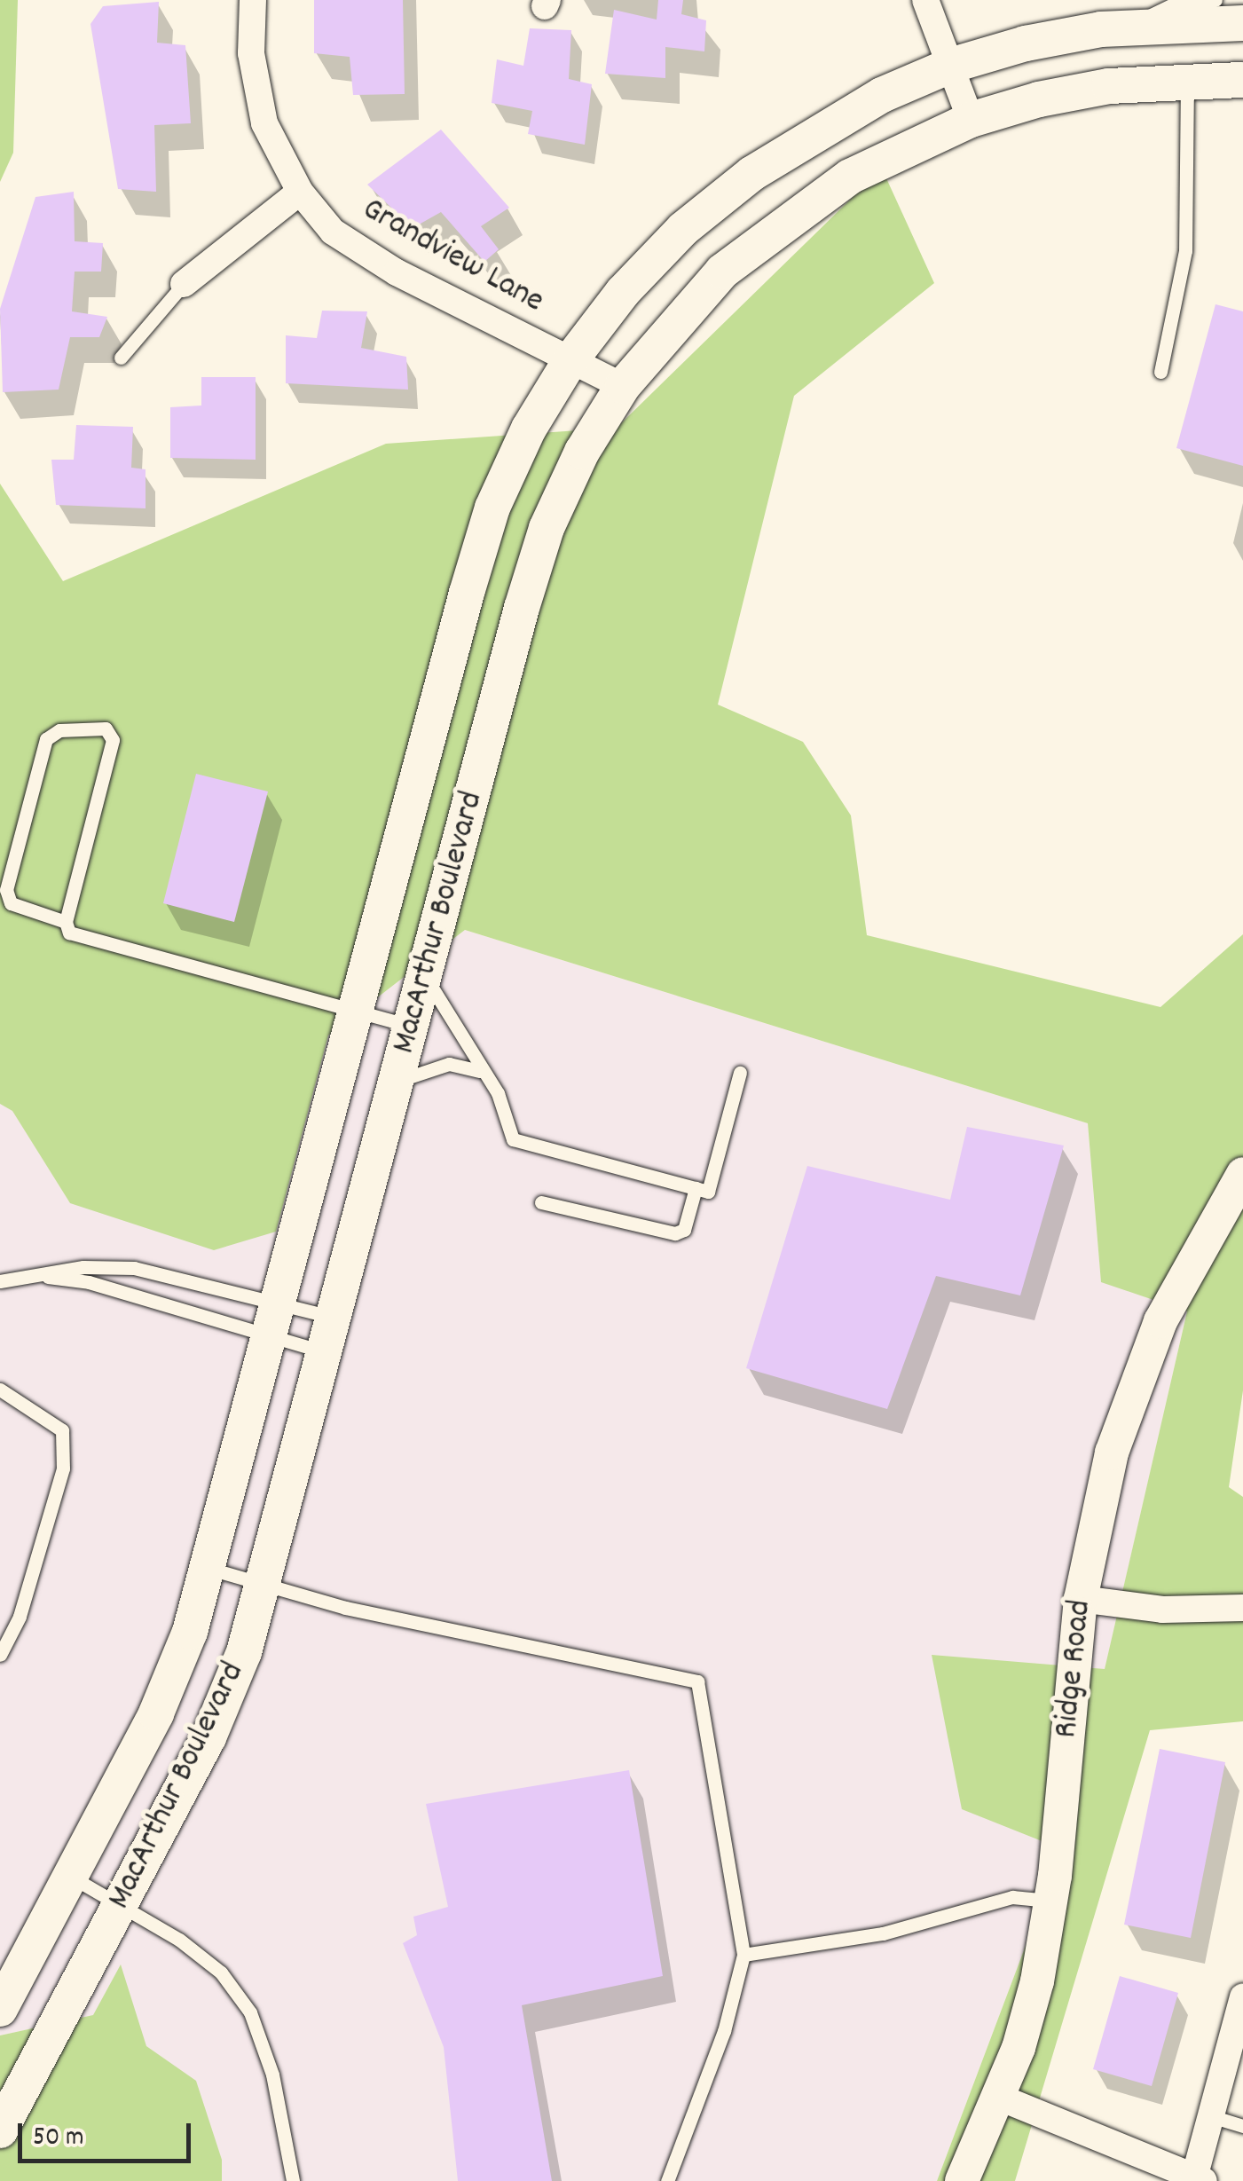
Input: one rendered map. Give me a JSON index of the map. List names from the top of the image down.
{
  "streets": {
    "main road": ["MacArthur Boulevard"],
    "street": ["Grandview Lane", "Ridge Road"]
  },
  "crossings": [
    ["Grandview Lane", "MacArthur Boulevard"]
  ],
  "scale_bar": "50 m"
}
